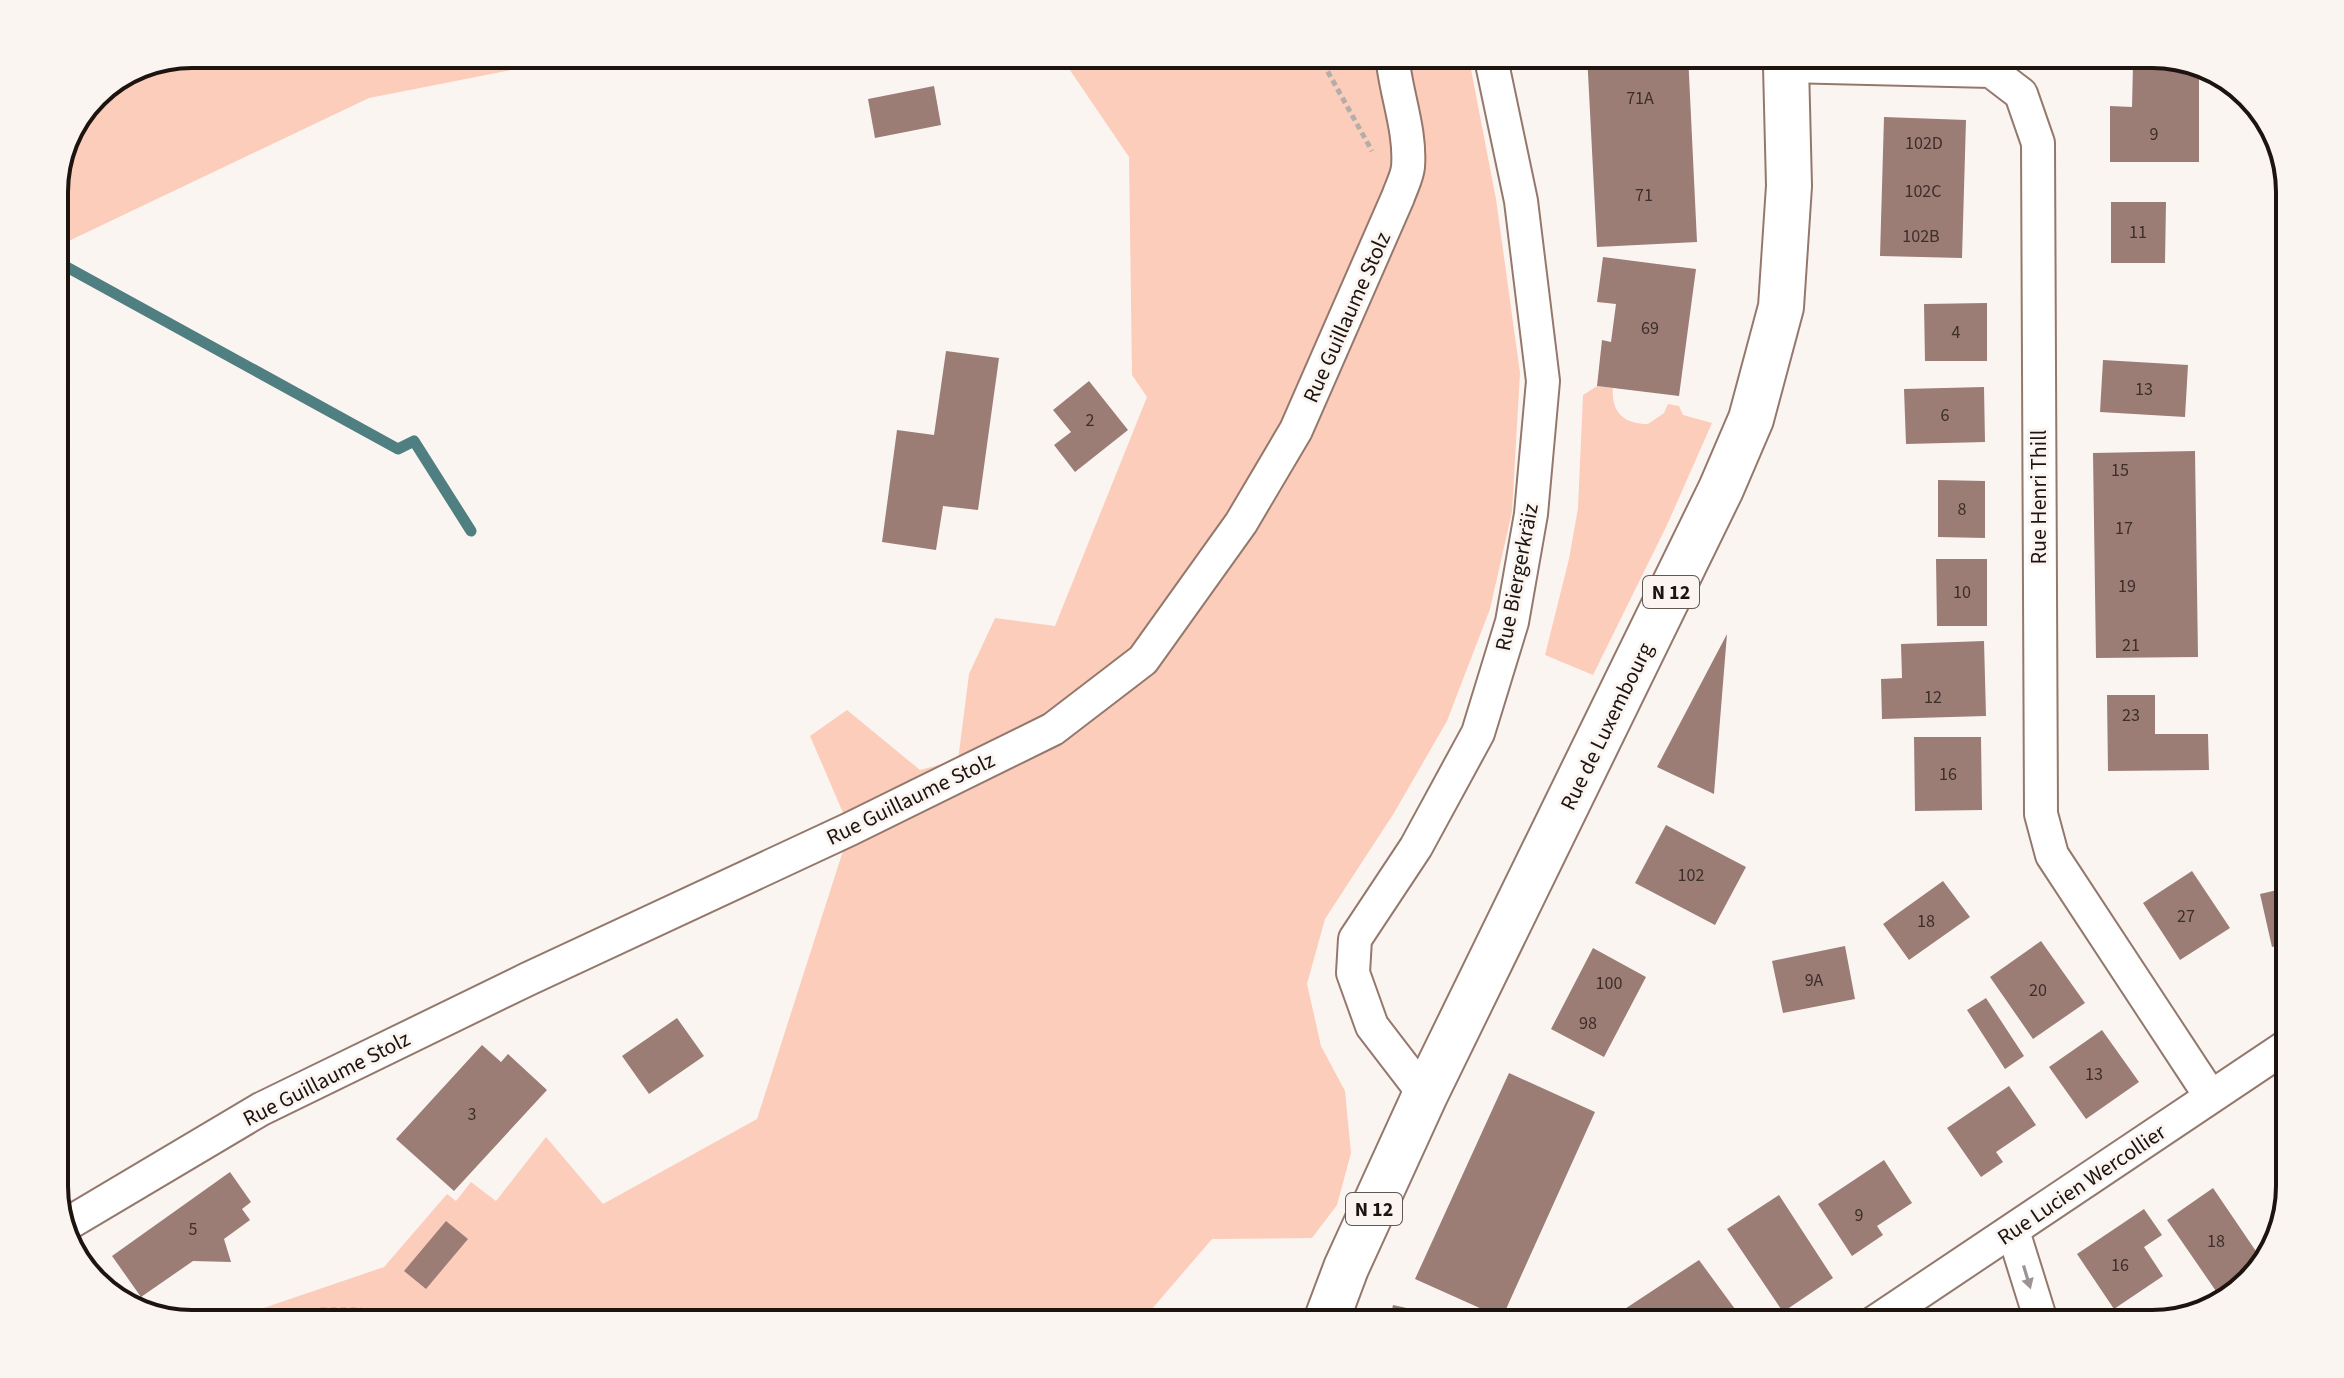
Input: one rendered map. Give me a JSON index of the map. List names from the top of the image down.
{
  "streets": {
    "main road": ["N 12", "Rue de Luxembourg"],
    "street": [
      "Rue Guillaume Stolz",
      "Rue Henri Thill",
      "Rue Biergerkräiz",
      "Rue Lucien Wercollier"
    ]
  },
  "crossings": [
    ["Rue Henri Thill", "Rue Lucien Wercollier"],
    ["Rue Biergerkräiz", "Rue de Luxembourg"]
  ],
  "house_numbers": [
    "71A",
    "9",
    "102D",
    "102C",
    "71",
    "11",
    "102B",
    "69",
    "4",
    "13",
    "6",
    "2",
    "15",
    "8",
    "17",
    "19",
    "10",
    "21",
    "12",
    "23",
    "16",
    "102",
    "27",
    "18",
    "9A",
    "100",
    "20",
    "98",
    "13",
    "3",
    "9",
    "5",
    "18",
    "16"
  ]
}
